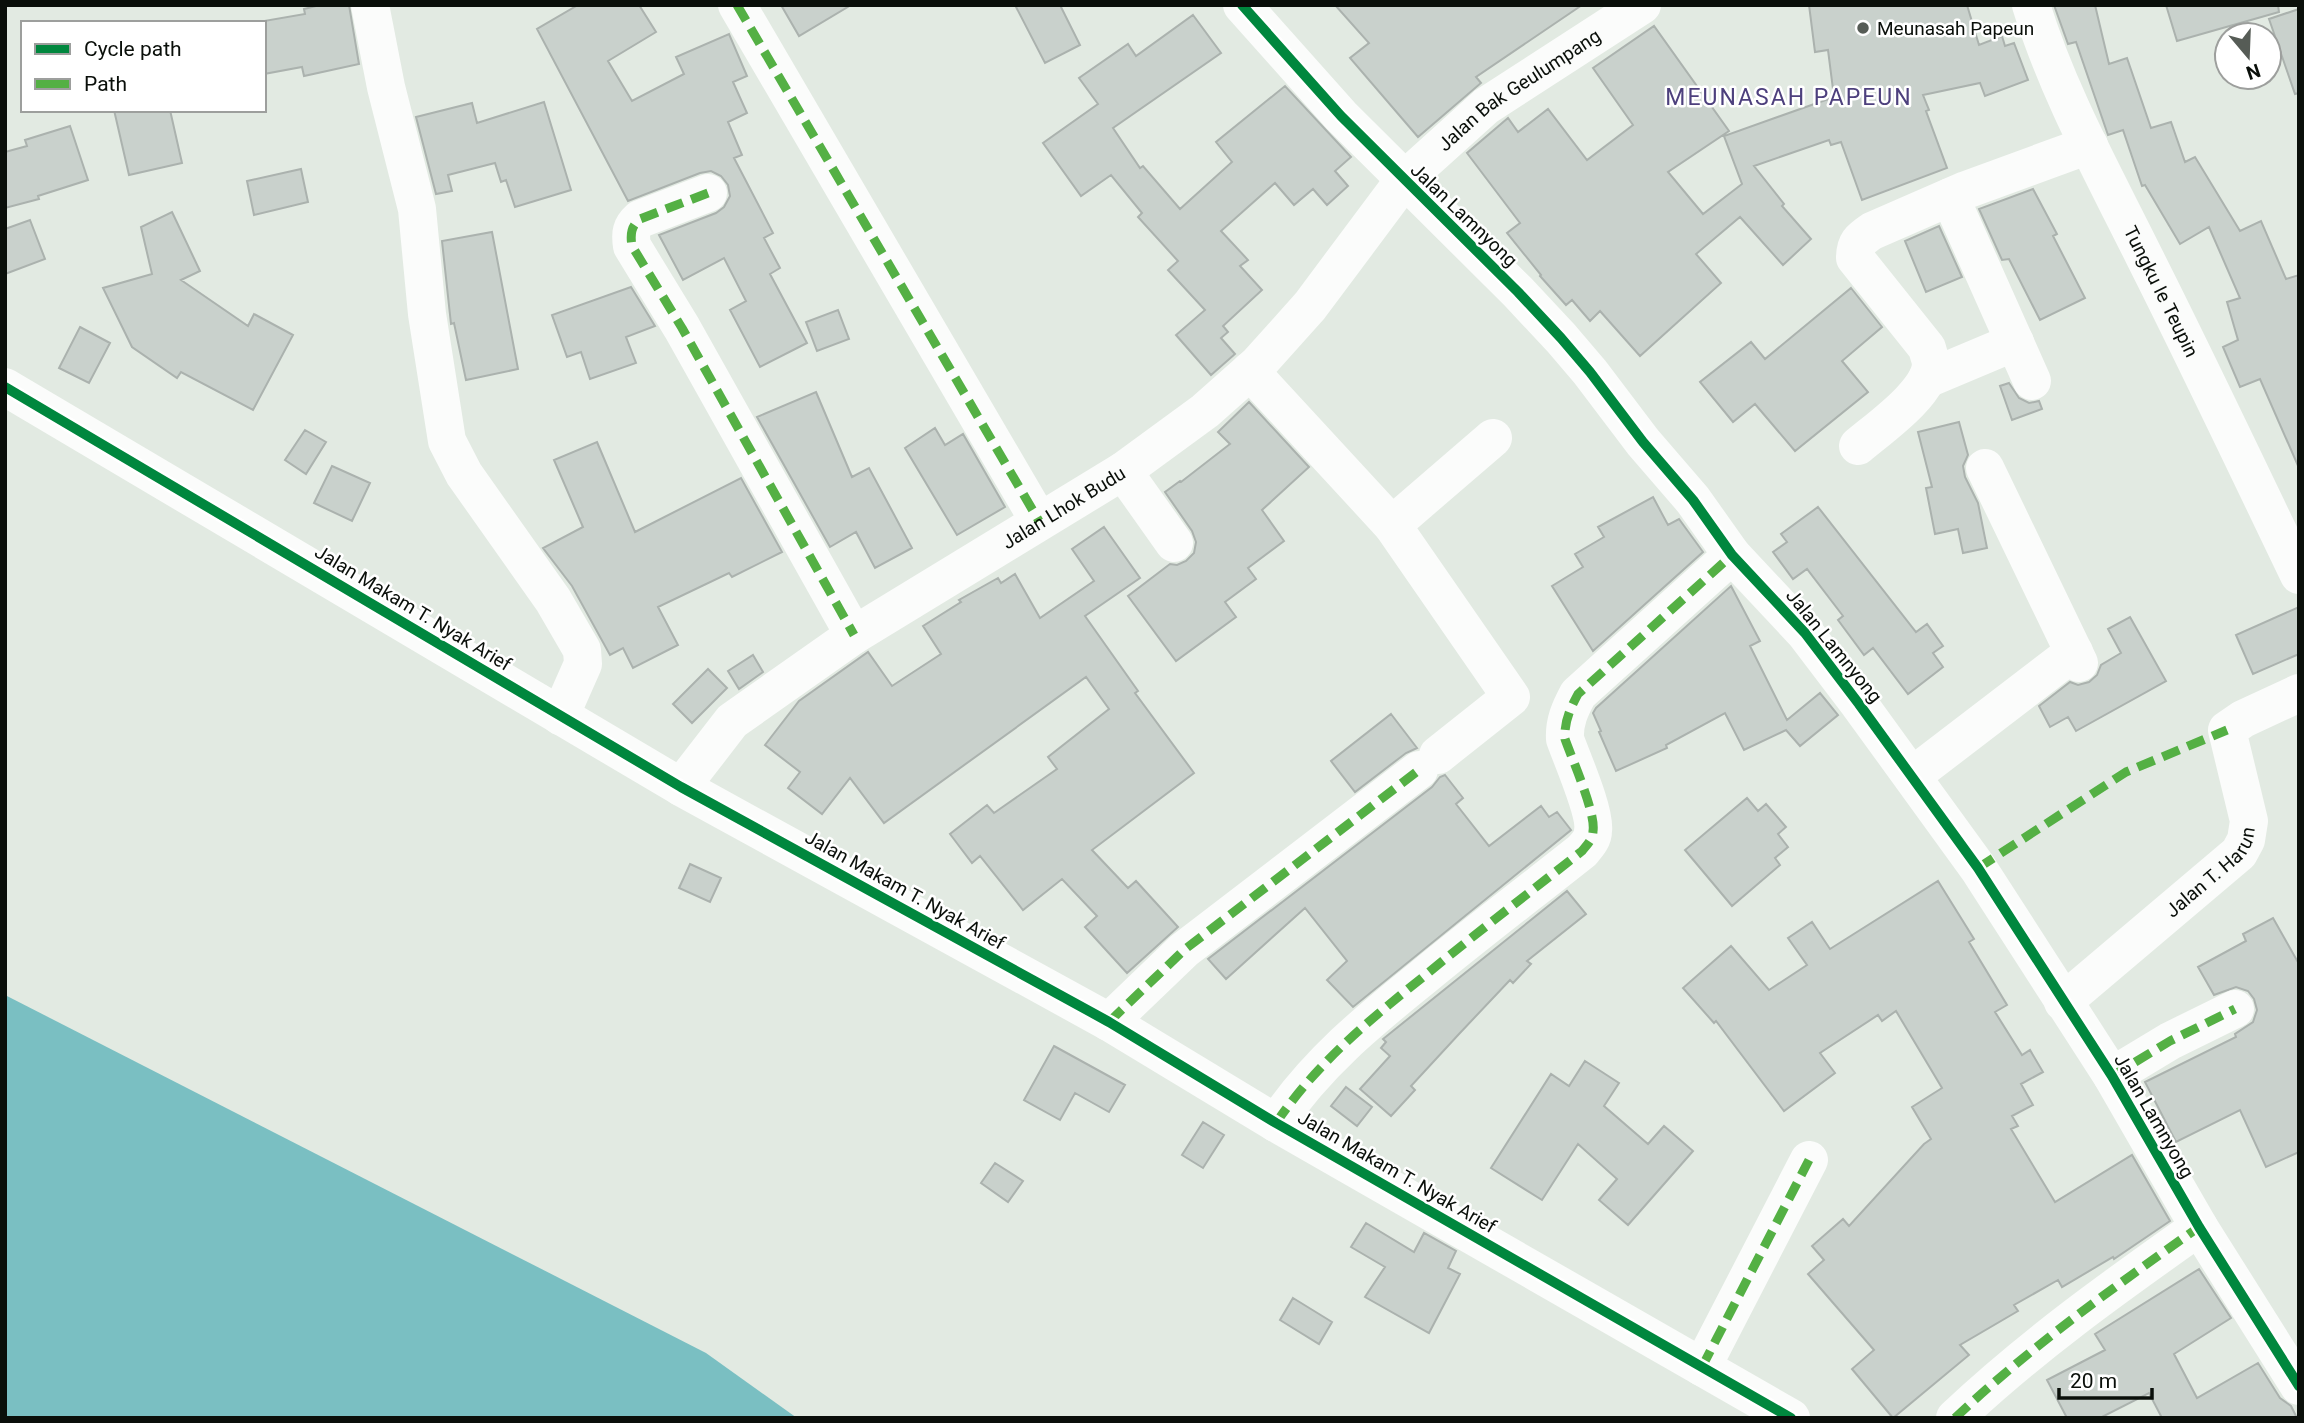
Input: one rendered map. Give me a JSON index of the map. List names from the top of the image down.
{
  "streets": {
    "street": [
      "Jalan Bak Geulumpang",
      "Jalan Lamnyong",
      "Tungku Ie Teupin",
      "Jalan Lhok Budu",
      "Jalan Makam T. Nyak Arief",
      "Jalan T. Harun"
    ]
  },
  "crossings": [
    ["Jalan Bak Geulumpang", "Jalan Lamnyong"],
    ["Jalan Bak Geulumpang", "Jalan Lhok Budu"],
    ["Jalan Lamnyong", "Jalan Lhok Budu"],
    ["Jalan Lamnyong", "Jalan T. Harun"],
    ["Jalan Lhok Budu", "Jalan Makam T. Nyak Arief"]
  ],
  "districts": ["MEUNASAH PAPEUN"],
  "places": ["Meunasah Papeun"],
  "legend": ["Cycle path", "Path"],
  "scale_bar": "20 m",
  "north": "bottom"
}
